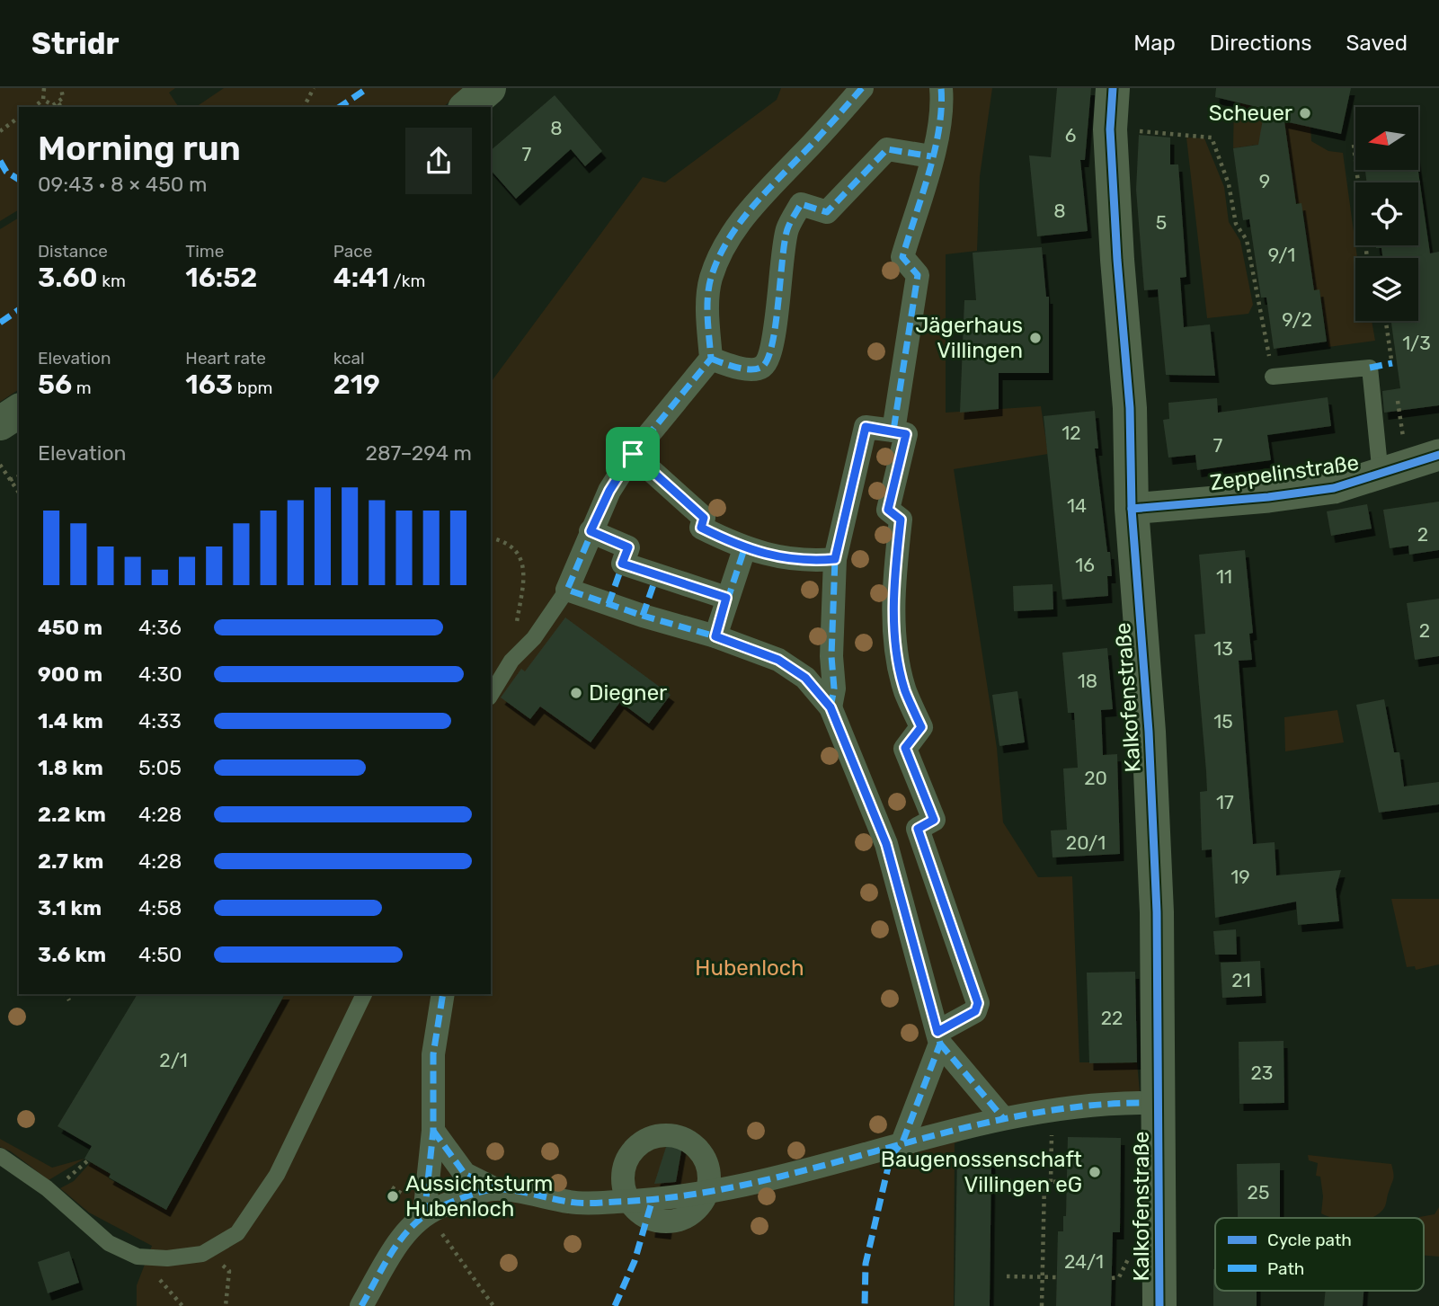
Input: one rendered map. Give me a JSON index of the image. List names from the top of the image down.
{
  "streets": {
    "street": ["Zeppelinstraße", "Kalkofenstraße"]
  },
  "crossings": [
    ["Zeppelinstraße", "Kalkofenstraße"]
  ],
  "parks": ["Hubenloch"],
  "places": [
    "Scheuer",
    "Jägerhaus Villingen",
    "Diegner",
    "Baugenossenschaft Villingen eG",
    "Aussichtsturm Hubenloch"
  ],
  "house_numbers": [
    "8",
    "6",
    "7",
    "9",
    "8",
    "5",
    "9/1",
    "9/2",
    "1/3",
    "12",
    "7",
    "14",
    "2",
    "16",
    "11",
    "2",
    "13",
    "18",
    "15",
    "20",
    "17",
    "20/1",
    "19",
    "21",
    "22",
    "2/1",
    "23",
    "25",
    "24/1"
  ],
  "legend": ["Cycle path", "Path"],
  "north": "left",
  "page": {
    "header": "Stridr",
    "nav": ["Map", "Directions", "Saved"],
    "heading": ["Morning run", "09:43 · 8 × 450 m"],
    "stats": [
      ["Distance", "3.60 km"],
      ["Time", "16:52"],
      ["Pace", "4:41 /km"],
      ["Elevation", "56 m"],
      ["Heart rate", "163 bpm"],
      ["kcal", "219"]
    ],
    "chart": ["Elevation", "287–294 m"],
    "list": [
      {
        "name": "450 m",
        "note": "4:36"
      },
      {
        "name": "900 m",
        "note": "4:30"
      },
      {
        "name": "1.4 km",
        "note": "4:33"
      },
      {
        "name": "1.8 km",
        "note": "5:05"
      },
      {
        "name": "2.2 km",
        "note": "4:28"
      },
      {
        "name": "2.7 km",
        "note": "4:28"
      },
      {
        "name": "3.1 km",
        "note": "4:58"
      },
      {
        "name": "3.6 km",
        "note": "4:50"
      }
    ]
  }
}
